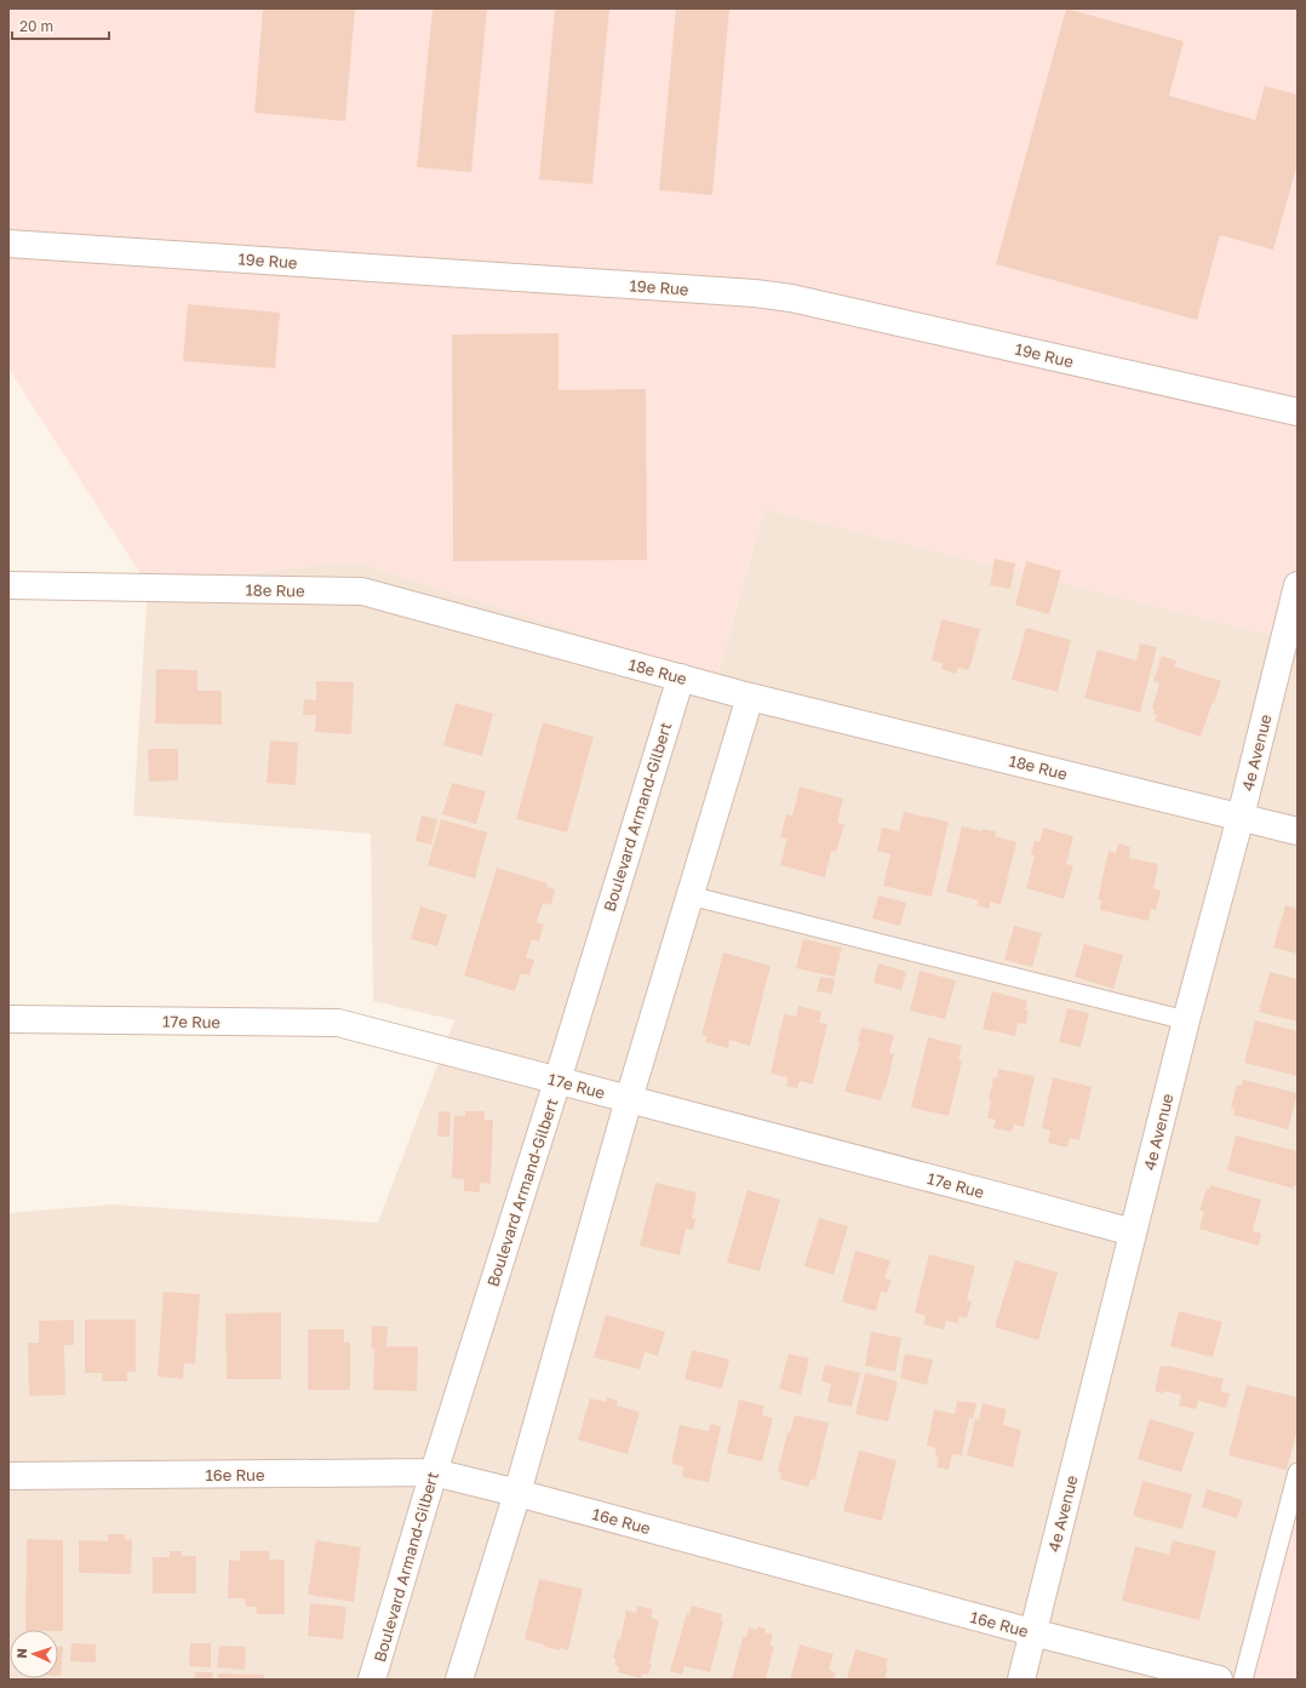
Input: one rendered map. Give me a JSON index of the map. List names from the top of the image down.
{
  "streets": {
    "street": [
      "19e Rue",
      "18e Rue",
      "4e Avenue",
      "Boulevard Armand-Gilbert",
      "17e Rue",
      "16e Rue"
    ]
  },
  "crossings": [
    ["18e Rue", "4e Avenue"],
    ["18e Rue", "Boulevard Armand-Gilbert"],
    ["4e Avenue", "17e Rue"],
    ["4e Avenue", "16e Rue"],
    ["Boulevard Armand-Gilbert", "17e Rue"],
    ["Boulevard Armand-Gilbert", "16e Rue"]
  ],
  "scale_bar": "20 m",
  "north": "left"
}
